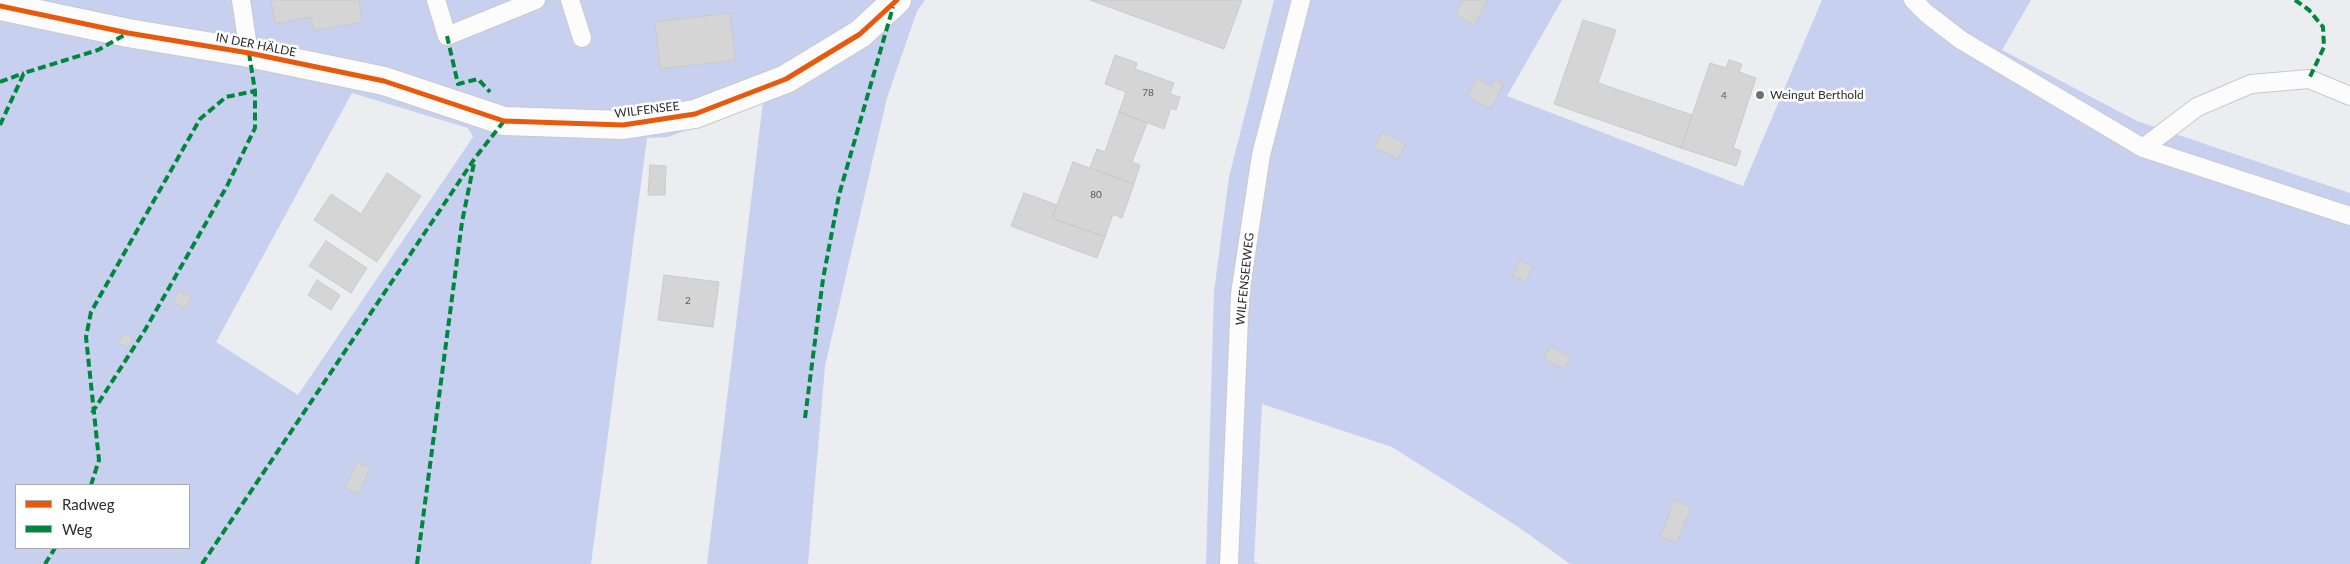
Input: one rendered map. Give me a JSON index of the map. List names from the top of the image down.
{
  "streets": {
    "street": ["IN DER HÄLDE", "WILFENSEE"],
    "lane": ["WILFENSEEWEG"]
  },
  "crossings": [
    ["IN DER HÄLDE", "WILFENSEE"]
  ],
  "places": ["Weingut Berthold"],
  "house_numbers": [
    "78",
    "4",
    "80",
    "2"
  ],
  "legend": ["Radweg", "Weg"]
}
